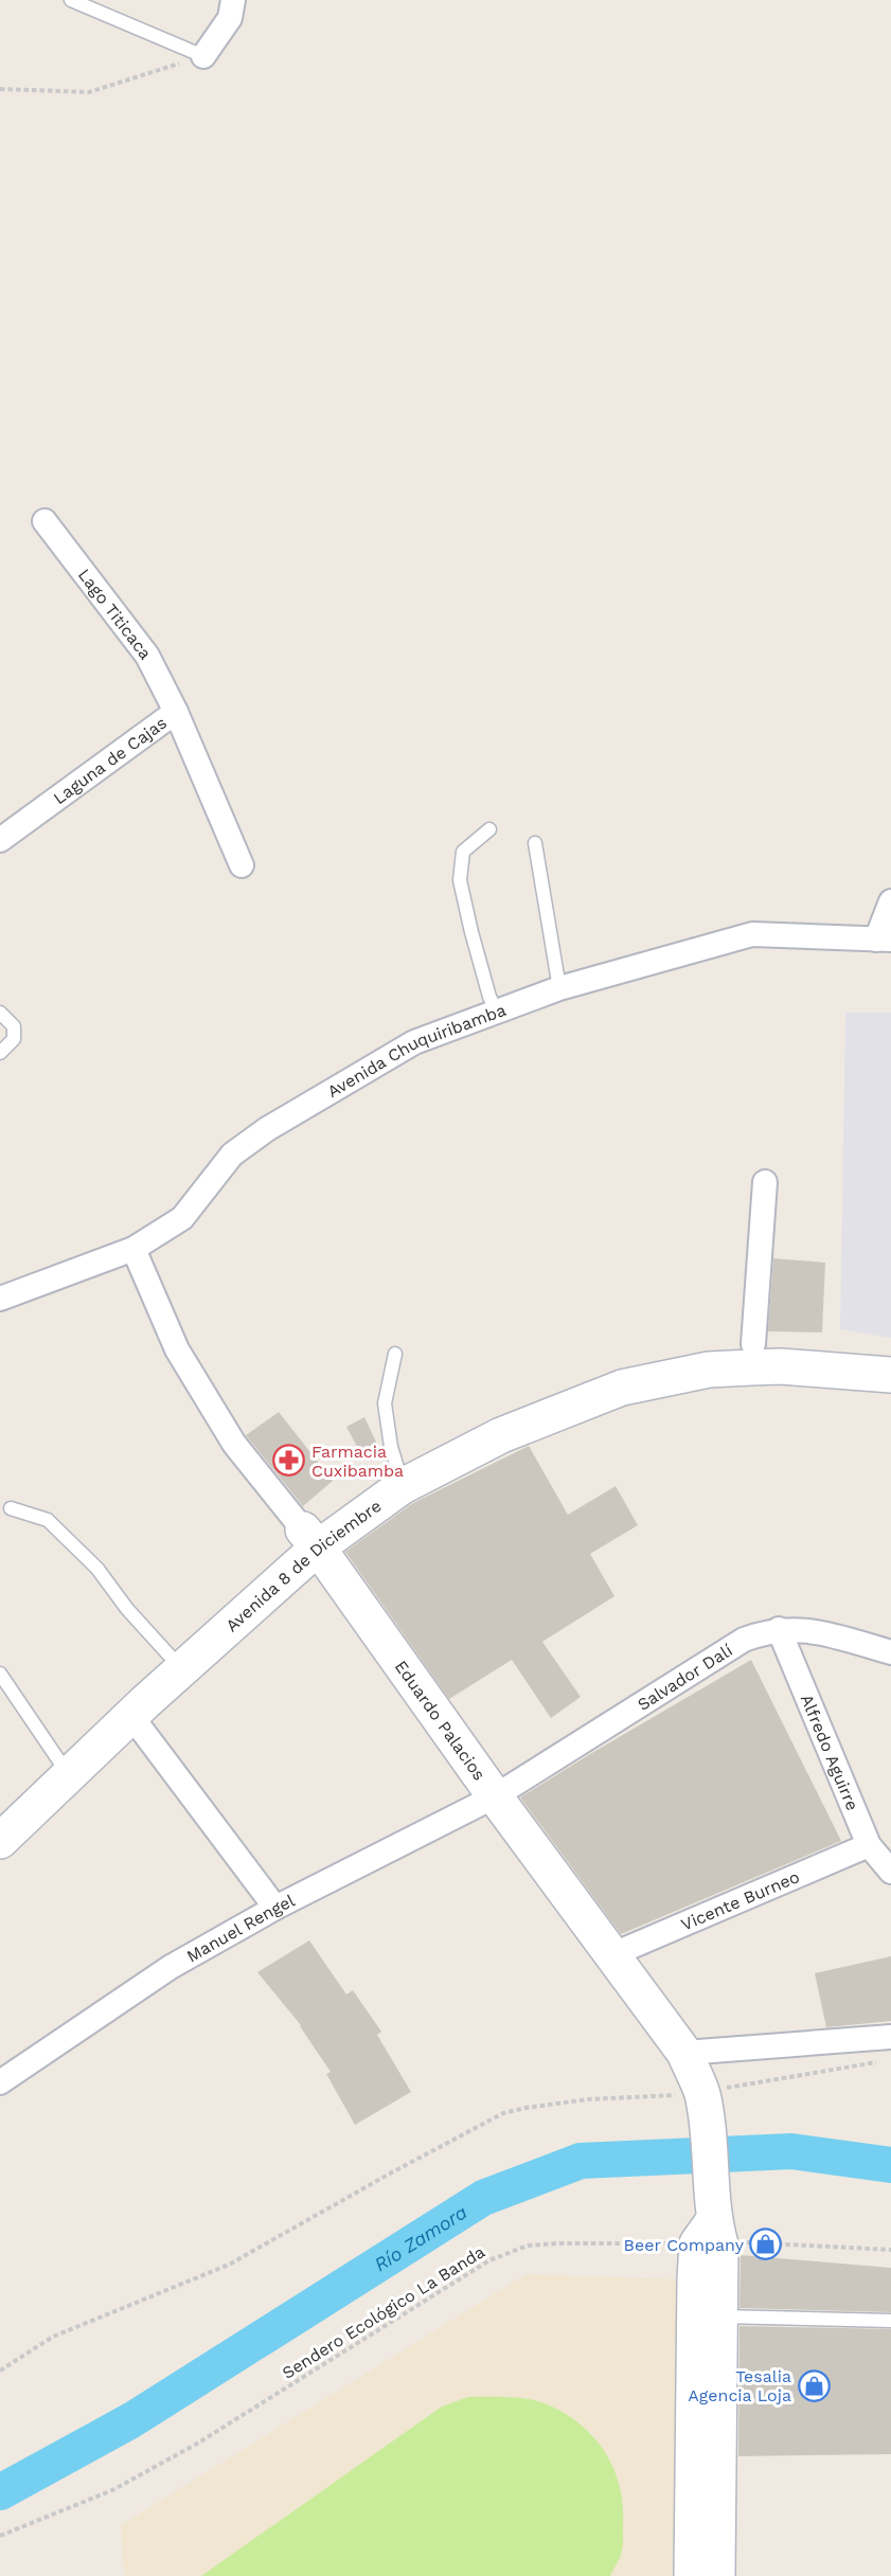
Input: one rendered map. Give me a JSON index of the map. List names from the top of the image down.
{
  "streets": {
    "main road": ["Avenida 8 de Diciembre", "Eduardo Palacios"],
    "street": [
      "Lago Titicaca",
      "Laguna de Cajas",
      "Avenida Chuquiribamba",
      "Salvador Dalí",
      "Alfredo Aguirre",
      "Vicente Burneo",
      "Manuel Rengel"
    ],
    "path": ["Sendero Ecológico La Banda"]
  },
  "crossings": [
    ["Lago Titicaca", "Laguna de Cajas"],
    ["Avenida Chuquiribamba", "Eduardo Palacios"],
    ["Avenida 8 de Diciembre", "Eduardo Palacios"],
    ["Salvador Dalí", "Eduardo Palacios"],
    ["Salvador Dalí", "Alfredo Aguirre"],
    ["Salvador Dalí", "Manuel Rengel"],
    ["Eduardo Palacios", "Vicente Burneo"],
    ["Eduardo Palacios", "Manuel Rengel"],
    ["Eduardo Palacios", "Sendero Ecológico La Banda"],
    ["Alfredo Aguirre", "Vicente Burneo"]
  ],
  "water": ["Río Zamora"],
  "places": {
    "pharmacy": ["Farmacia Cuxibamba"],
    "shop": ["Beer Company", "Tesalia Agencia Loja"]
  }
}
